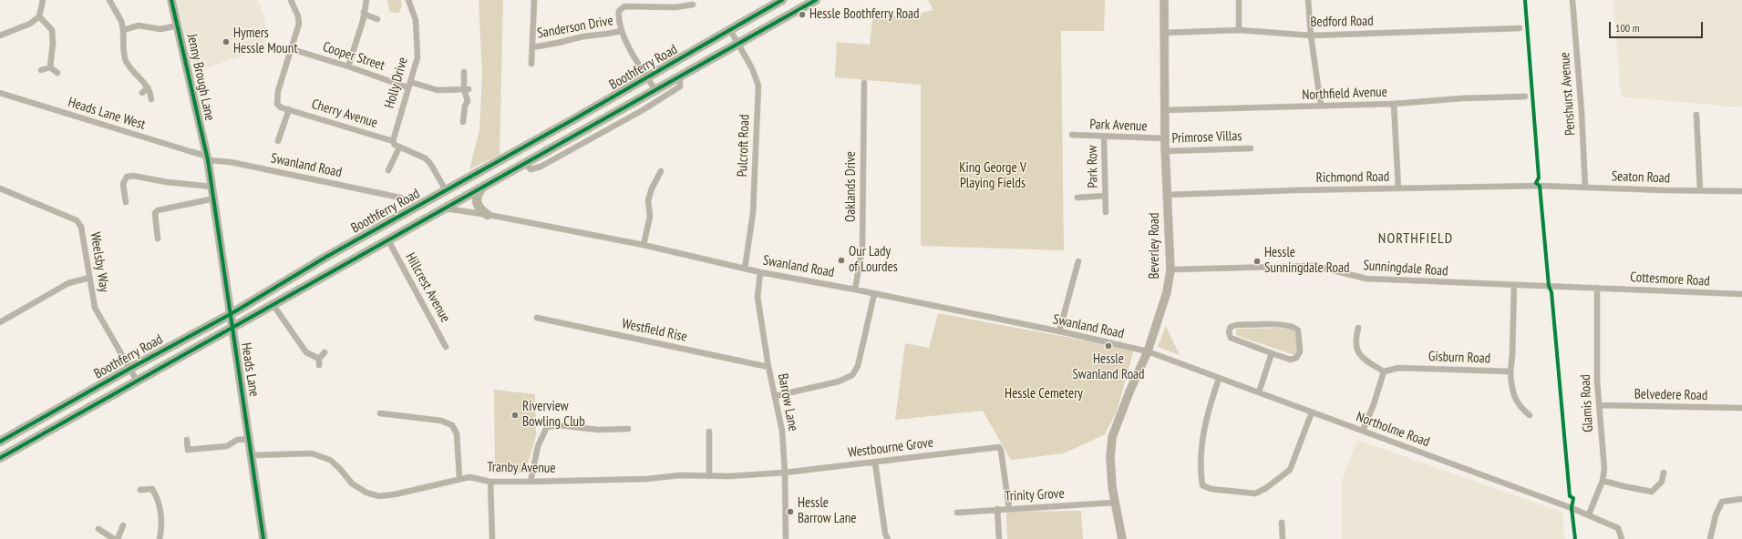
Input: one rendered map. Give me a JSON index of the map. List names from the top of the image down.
{
  "streets": {
    "main road": ["Boothferry Road"],
    "street": [
      "Bedford Road",
      "Sanderson Drive",
      "Cooper Street",
      "Jenny Brough Lane",
      "Holly Drive",
      "Northfield Avenue",
      "Penshurst Avenue",
      "Heads Lane West",
      "Cherry Avenue",
      "Park Avenue",
      "Primrose Villas",
      "Pulcroft Road",
      "Swanland Road",
      "Park Row",
      "Richmond Road",
      "Seaton Road",
      "Oaklands Drive",
      "Beverley Road",
      "Weelsby Way",
      "Sunningdale Road",
      "Cottesmore Road",
      "Hillcrest Avenue",
      "Westfield Rise",
      "Gisburn Road",
      "Heads Lane",
      "Belvedere Road",
      "Barrow Lane",
      "Glamis Road",
      "Northolme Road",
      "Westbourne Grove",
      "Tranby Avenue",
      "Trinity Grove"
    ]
  },
  "crossings": [
    ["Bedford Road", "Beverley Road"],
    ["Sanderson Drive", "Boothferry Road"],
    ["Cooper Street", "Holly Drive"],
    ["Cooper Street", "Cherry Avenue"],
    ["Boothferry Road", "Pulcroft Road"],
    ["Boothferry Road", "Swanland Road"],
    ["Boothferry Road", "Weelsby Way"],
    ["Boothferry Road", "Hillcrest Avenue"],
    ["Boothferry Road", "Heads Lane"],
    ["Jenny Brough Lane", "Heads Lane West"],
    ["Jenny Brough Lane", "Swanland Road"],
    ["Jenny Brough Lane", "Heads Lane"],
    ["Holly Drive", "Cherry Avenue"],
    ["Northfield Avenue", "Beverley Road"],
    ["Penshurst Avenue", "Seaton Road"],
    ["Heads Lane West", "Swanland Road"],
    ["Heads Lane West", "Heads Lane"],
    ["Park Avenue", "Park Row"],
    ["Park Avenue", "Beverley Road"],
    ["Primrose Villas", "Beverley Road"],
    ["Pulcroft Road", "Swanland Road"],
    ["Swanland Road", "Oaklands Drive"],
    ["Swanland Road", "Beverley Road"],
    ["Swanland Road", "Heads Lane"],
    ["Swanland Road", "Barrow Lane"],
    ["Swanland Road", "Northolme Road"],
    ["Richmond Road", "Seaton Road"],
    ["Richmond Road", "Beverley Road"],
    ["Beverley Road", "Sunningdale Road"],
    ["Beverley Road", "Northolme Road"],
    ["Beverley Road", "Trinity Grove"],
    ["Sunningdale Road", "Cottesmore Road"],
    ["Sunningdale Road", "Glamis Road"],
    ["Cottesmore Road", "Glamis Road"],
    ["Westfield Rise", "Barrow Lane"],
    ["Heads Lane", "Tranby Avenue"],
    ["Belvedere Road", "Glamis Road"],
    ["Barrow Lane", "Westbourne Grove"],
    ["Barrow Lane", "Tranby Avenue"],
    ["Glamis Road", "Northolme Road"],
    ["Westbourne Grove", "Tranby Avenue"],
    ["Westbourne Grove", "Trinity Grove"]
  ],
  "districts": ["NORTHFIELD"],
  "parks": ["King George V Playing Fields", "Hessle Cemetery"],
  "places": [
    "Hessle Boothferry Road",
    "Hymers Hessle Mount",
    "Our Lady of Lourdes",
    "Hessle Sunningdale Road",
    "Hessle Swanland Road",
    "Riverview Bowling Club",
    "Hessle Barrow Lane"
  ],
  "scale_bar": "100 m"
}
